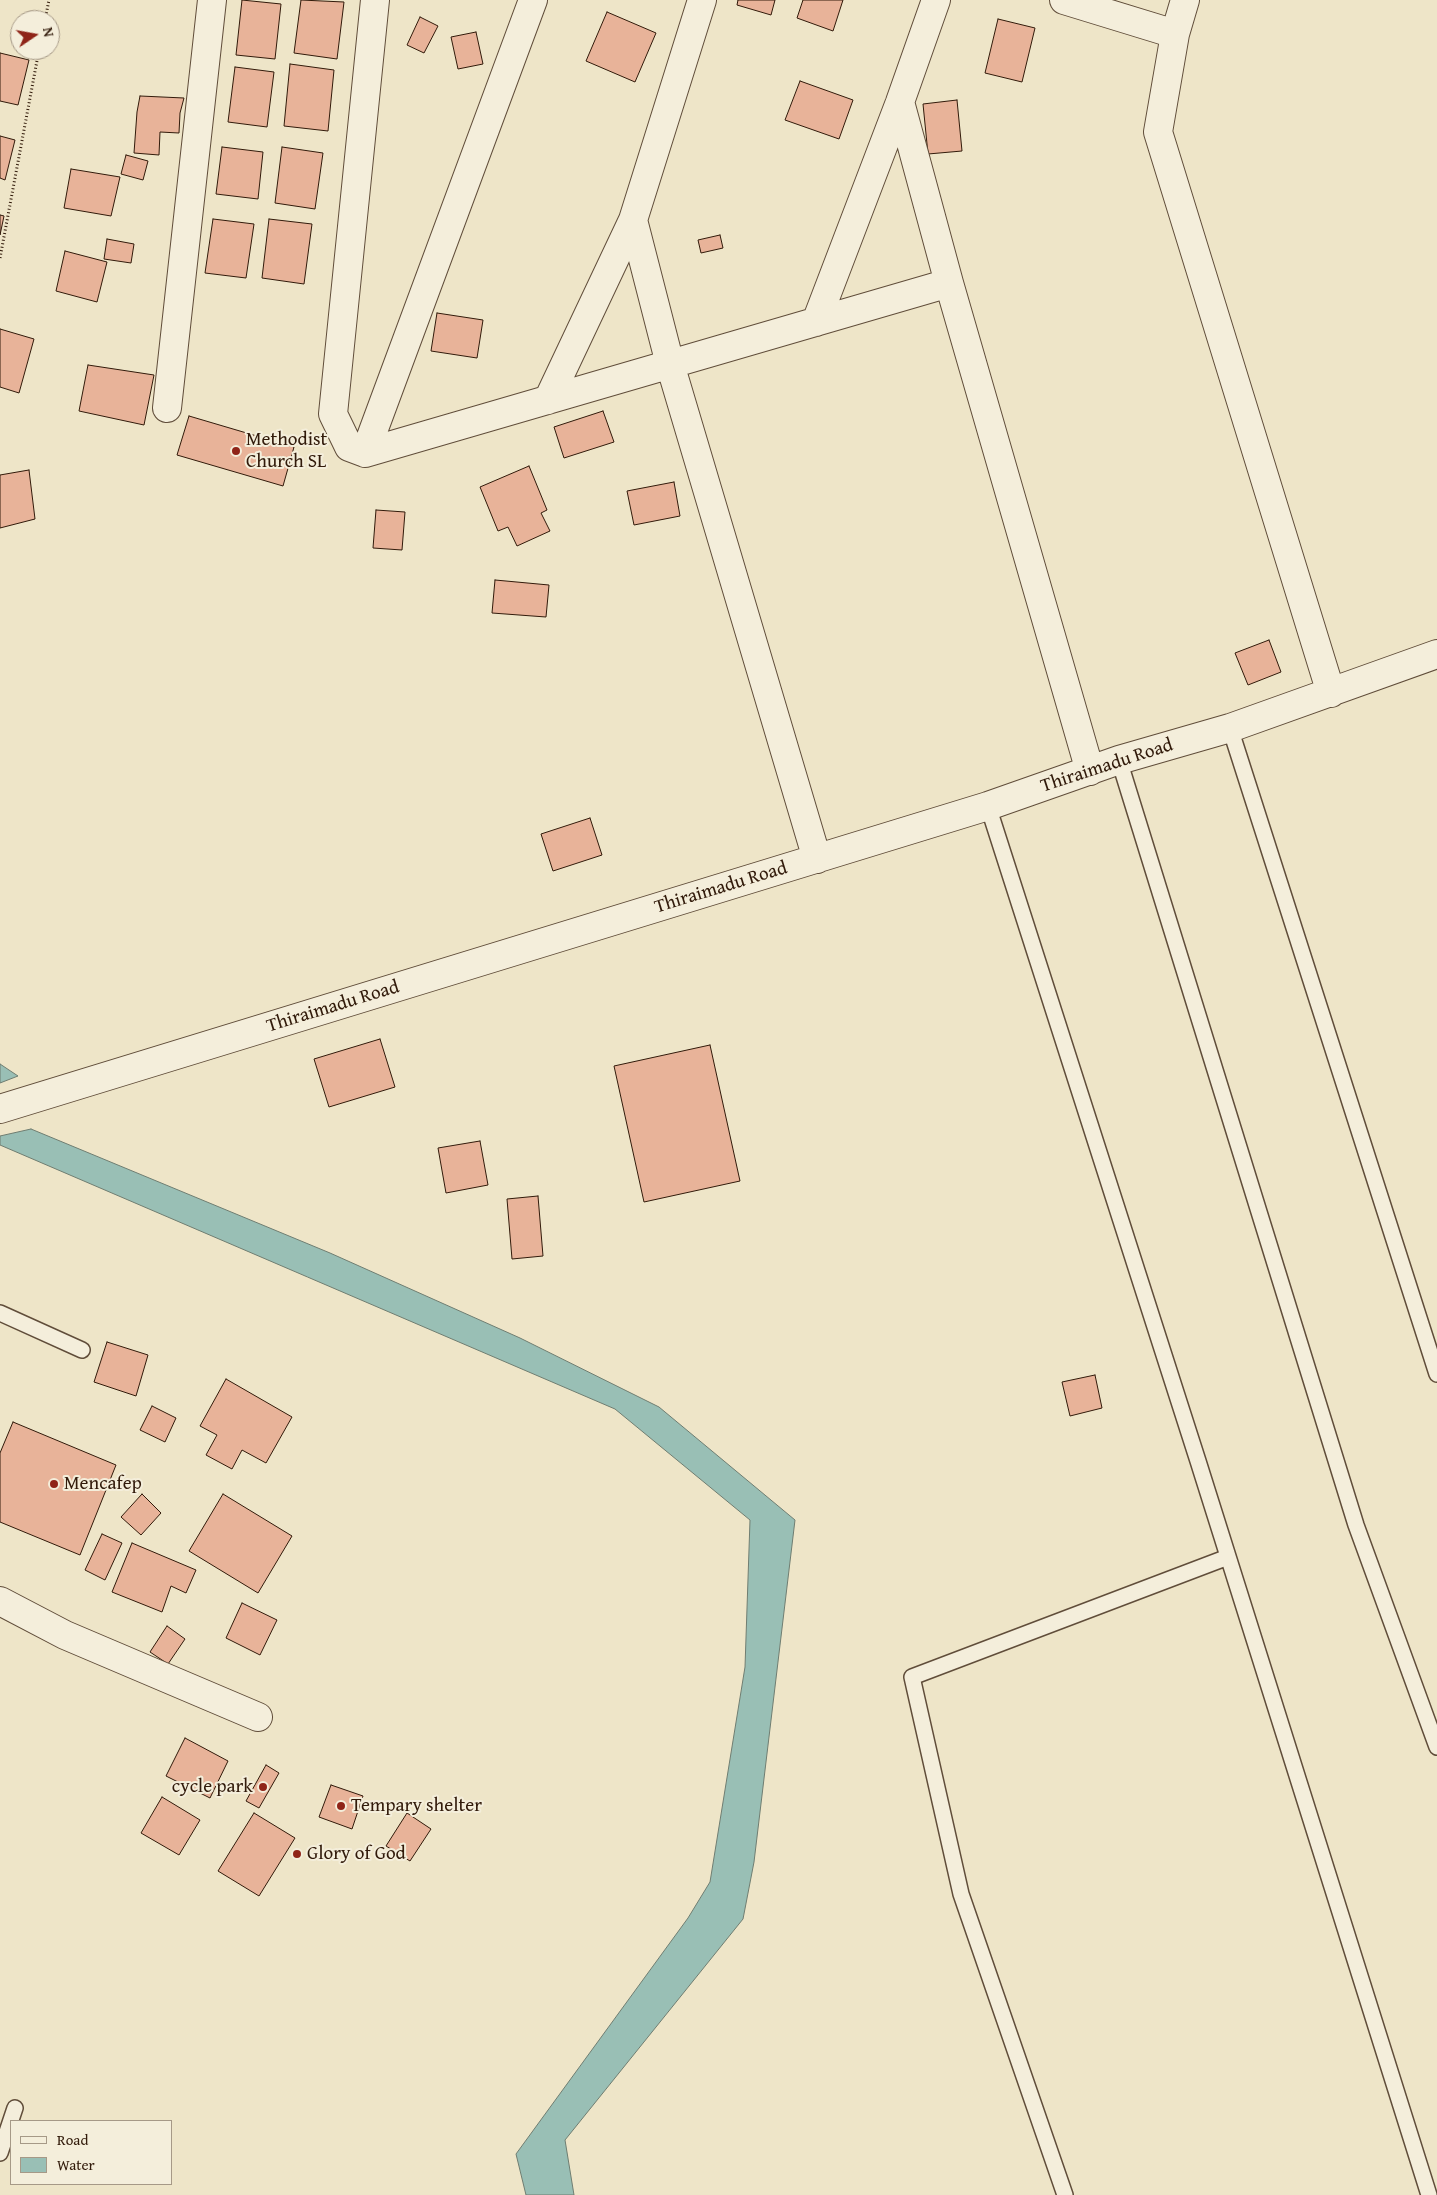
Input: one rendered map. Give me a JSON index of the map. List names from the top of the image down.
{
  "streets": {
    "street": ["Thiraimadu Road"]
  },
  "places": [
    "Methodist Church SL",
    "Mencafep",
    "cycle park",
    "Tempary shelter",
    "Glory of God"
  ],
  "legend": ["Road", "Water"],
  "north": "right"
}
